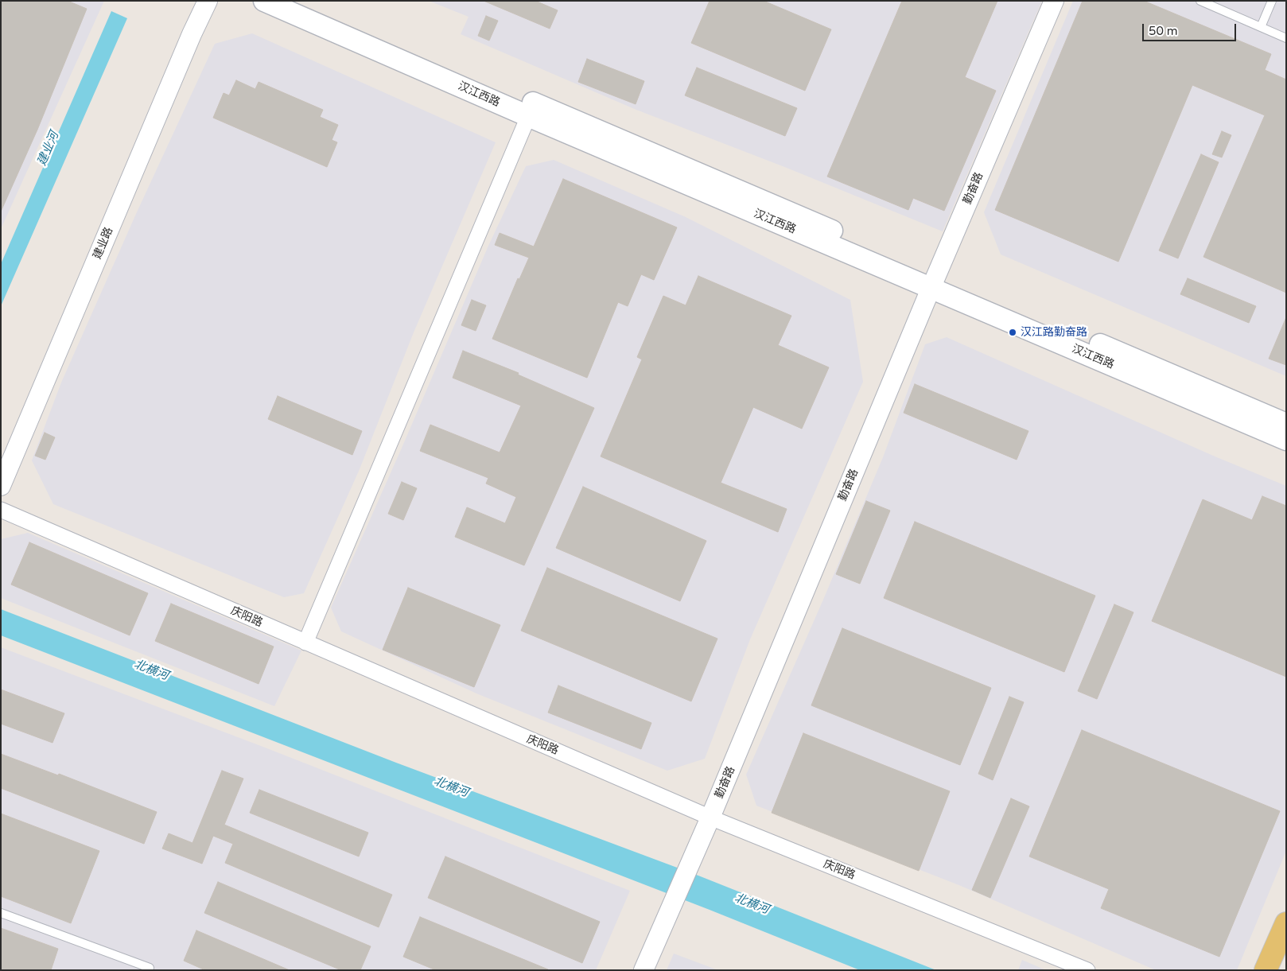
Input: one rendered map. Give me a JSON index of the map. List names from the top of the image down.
{
  "streets": {
    "main road": ["汉江西路"],
    "street": ["勤奋路", "建业路", "庆阳路"]
  },
  "crossings": [
    ["汉江西路", "勤奋路"],
    ["勤奋路", "庆阳路"]
  ],
  "water": ["建业河", "北横河"],
  "places": ["汉江路勤奋路"],
  "scale_bar": "50 m"
}
